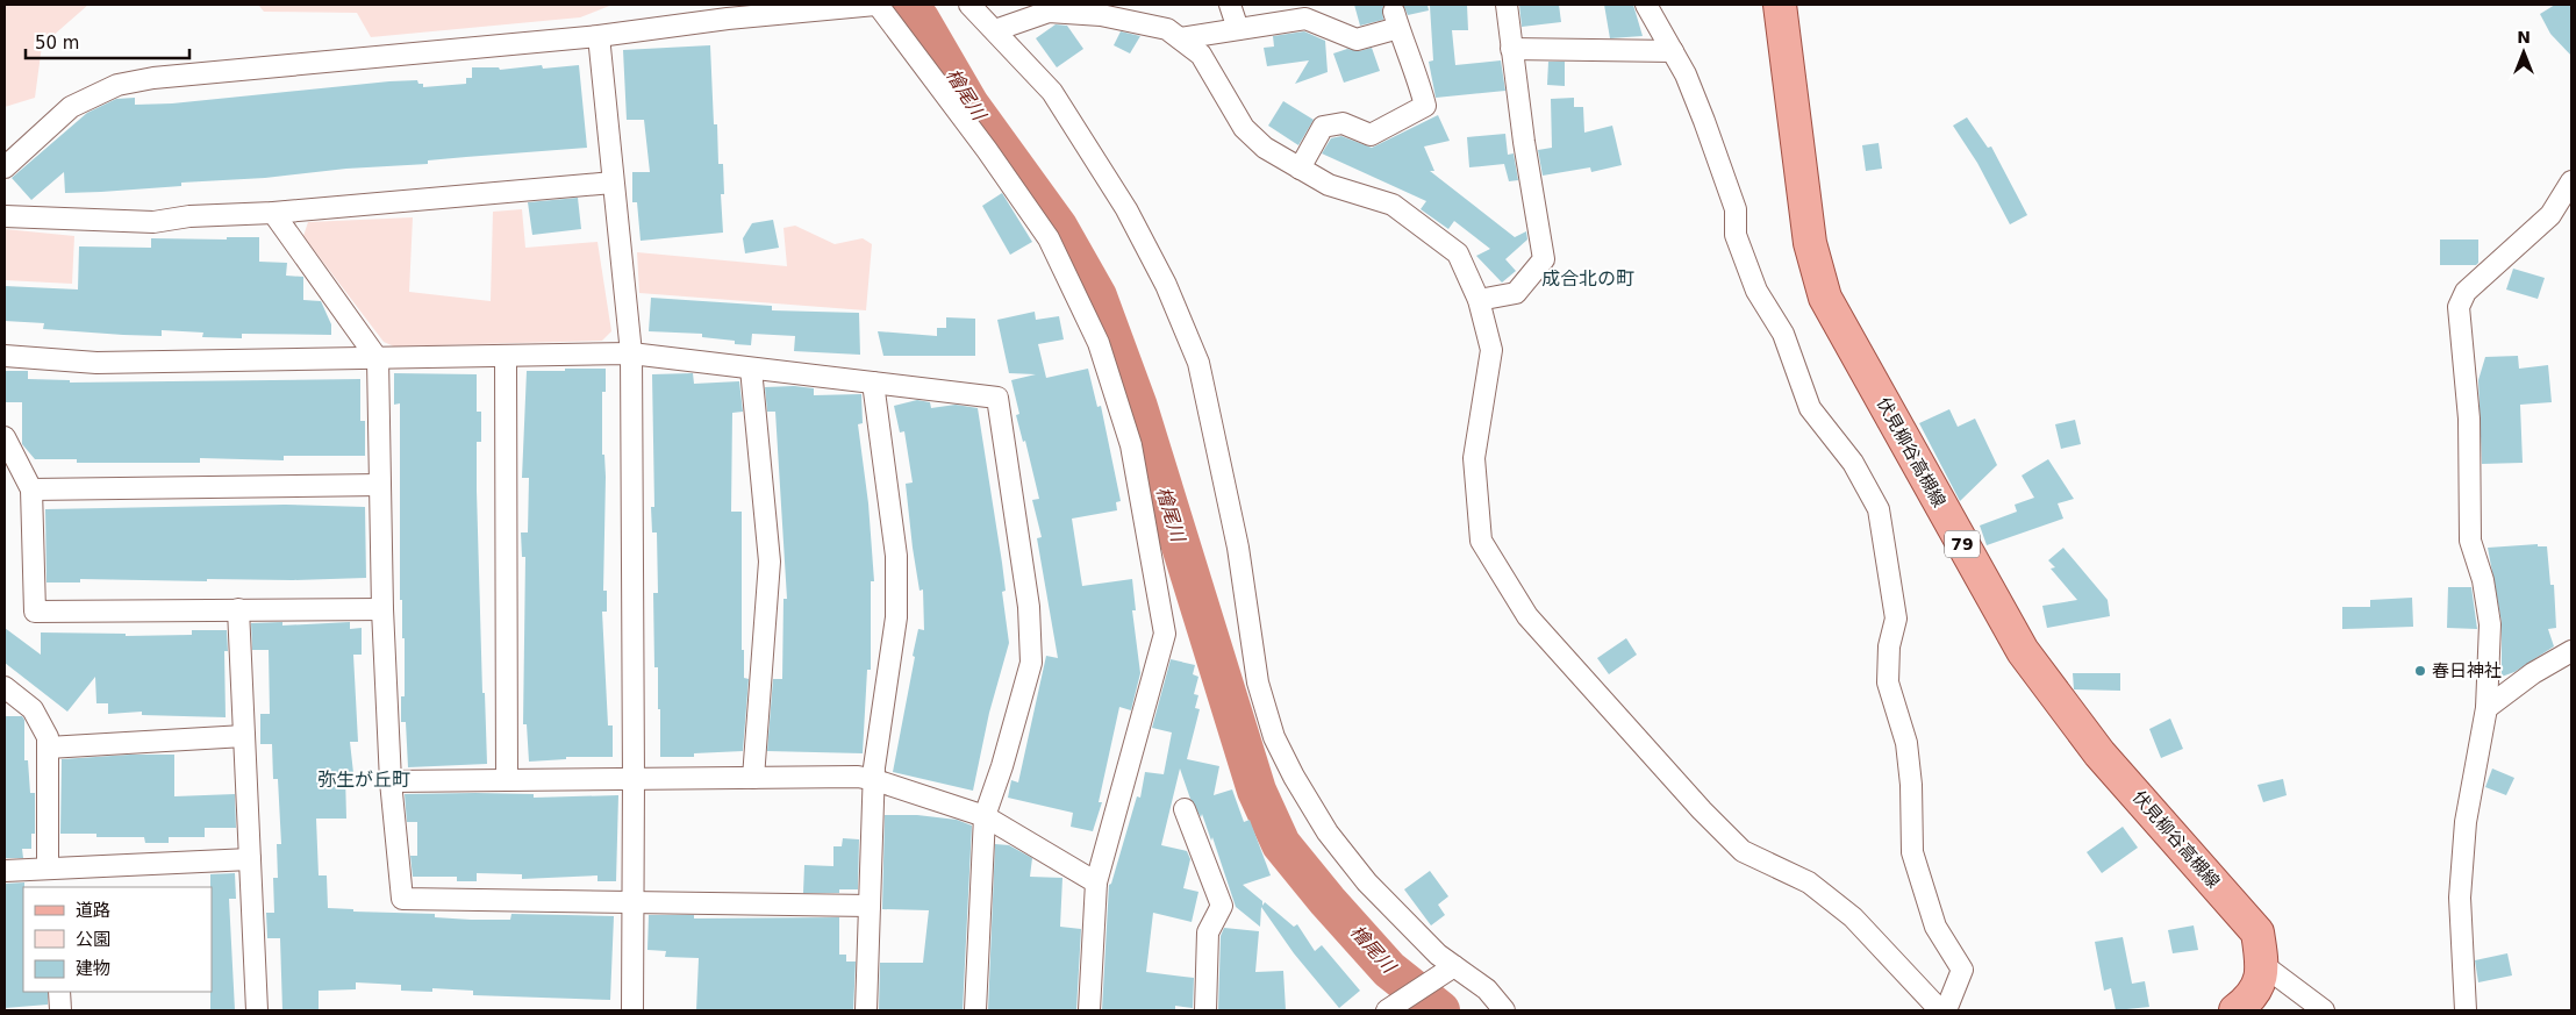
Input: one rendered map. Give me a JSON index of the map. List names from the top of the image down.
{
  "streets": {
    "main road": ["伏見柳谷高槻線", "79"]
  },
  "districts": ["成合北の町", "弥生が丘町"],
  "water": ["檜尾川"],
  "places": ["春日神社"],
  "legend": ["道路", "公園", "建物"],
  "scale_bar": "50 m",
  "north": "top"
}
